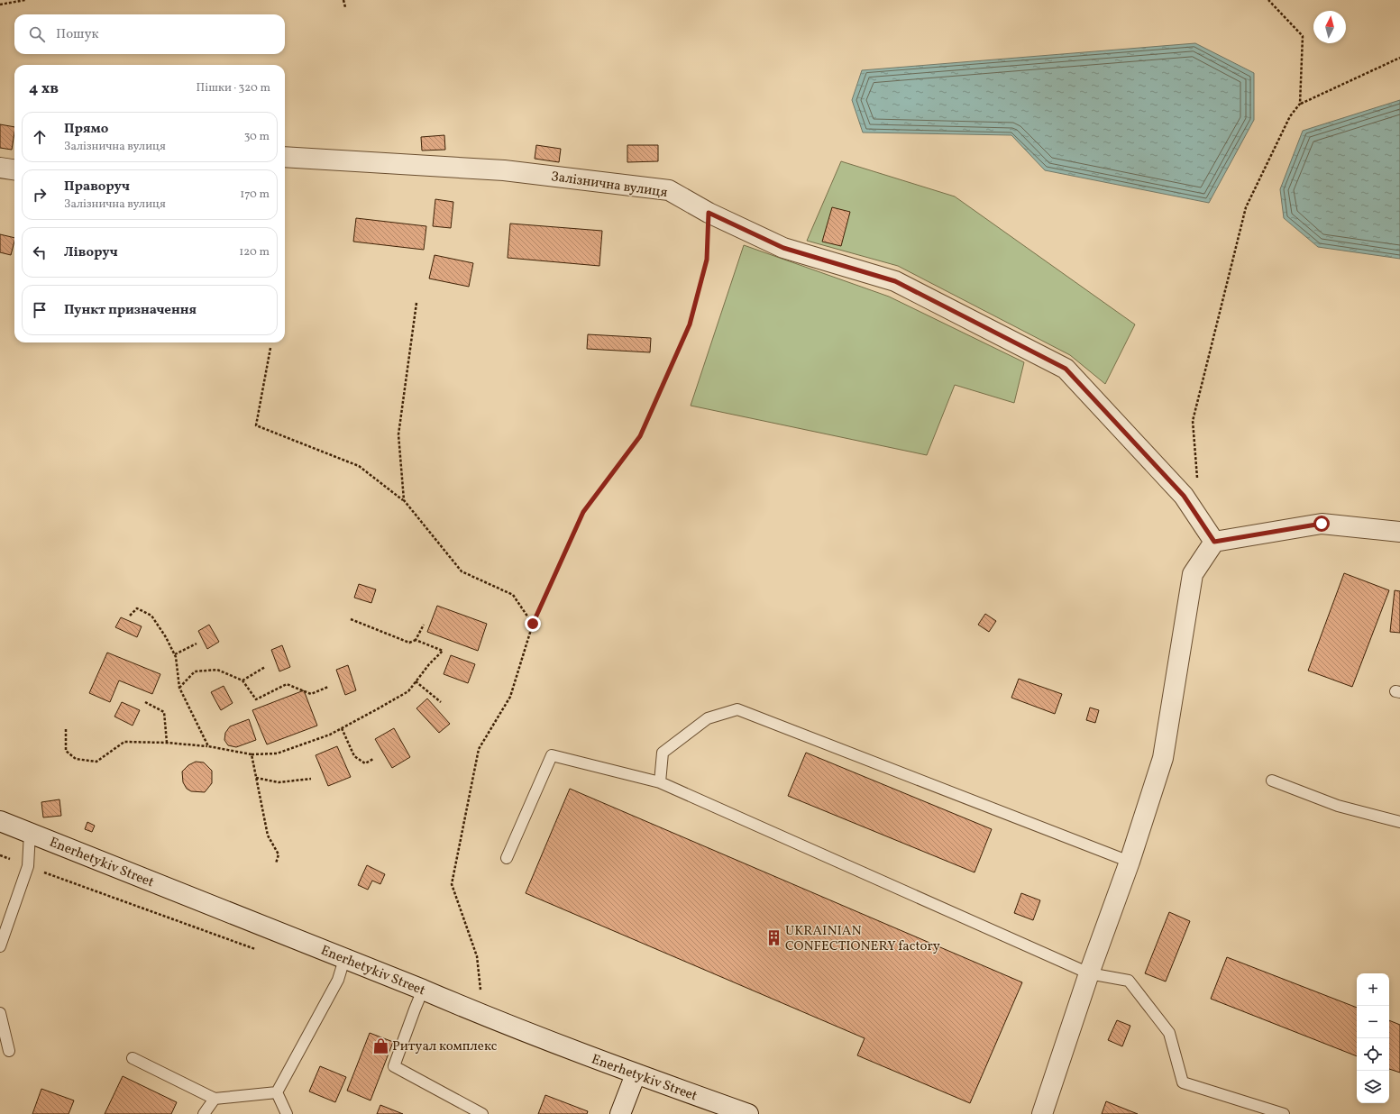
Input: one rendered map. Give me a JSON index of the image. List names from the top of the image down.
{
  "streets": {
    "street": ["Залізнична вулиця", "Enerhetykiv Street"]
  },
  "places": {
    "building": ["UKRAINIAN CONFECTIONERY factory"],
    "shop": ["Ритуал комплекс"]
  },
  "north": "top",
  "page": {
    "search": "Пошук",
    "heading": ["4 хв", "Пішки · 320 m"],
    "list": [
      ["Прямо", "Залізнична вулиця", "30 m"],
      ["Праворуч", "Залізнична вулиця", "170 m"],
      ["Ліворуч", "120 m"],
      "Пункт призначення"
    ],
    "map_buttons": ["+", "−"]
  }
}
